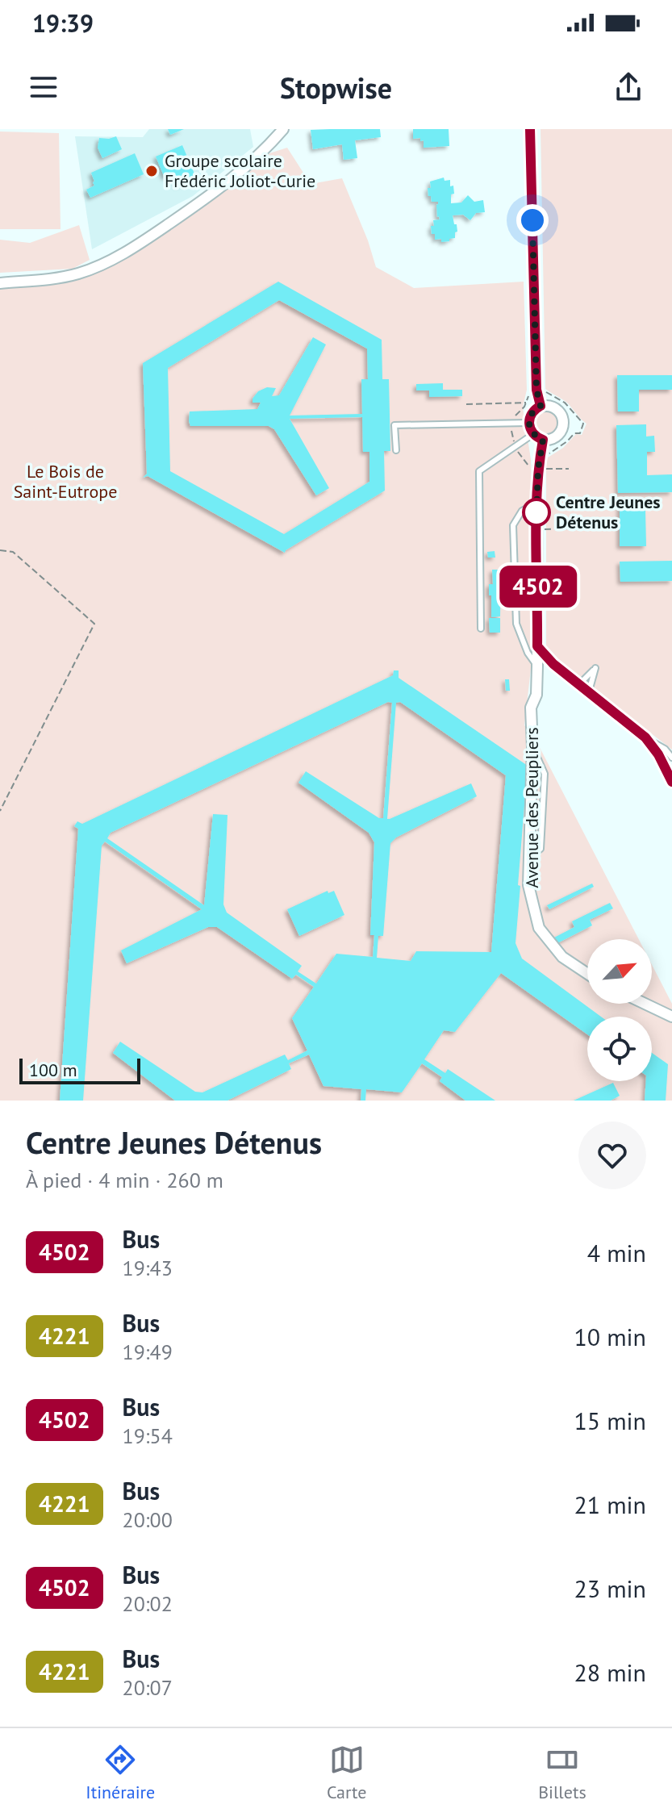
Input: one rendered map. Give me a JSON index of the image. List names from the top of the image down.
{
  "streets": {
    "street": ["Avenue des Peupliers"]
  },
  "parks": ["Le Bois de Saint-Eutrope"],
  "places": ["Groupe scolaire Frédéric Joliot-Curie", "Centre Jeunes Détenus"],
  "lines": ["bus line 4502"],
  "scale_bar": "100 m",
  "north": "top right",
  "page": {
    "status": "19:39",
    "header": "Stopwise",
    "on_map": "4502",
    "scale": "100 m",
    "heading": ["Centre Jeunes Détenus", "À pied · 4 min · 260 m"],
    "list": [
      {
        "mark": "4502",
        "name": "Bus",
        "note": "19:43",
        "value": "4 min"
      },
      {
        "mark": "4221",
        "name": "Bus",
        "note": "19:49",
        "value": "10 min"
      },
      {
        "mark": "4502",
        "name": "Bus",
        "note": "19:54",
        "value": "15 min"
      },
      {
        "mark": "4221",
        "name": "Bus",
        "note": "20:00",
        "value": "21 min"
      },
      {
        "mark": "4502",
        "name": "Bus",
        "note": "20:02",
        "value": "23 min"
      },
      {
        "mark": "4221",
        "name": "Bus",
        "note": "20:07",
        "value": "28 min"
      }
    ],
    "tabs": ["Itinéraire", "Carte", "Billets"]
  }
}
